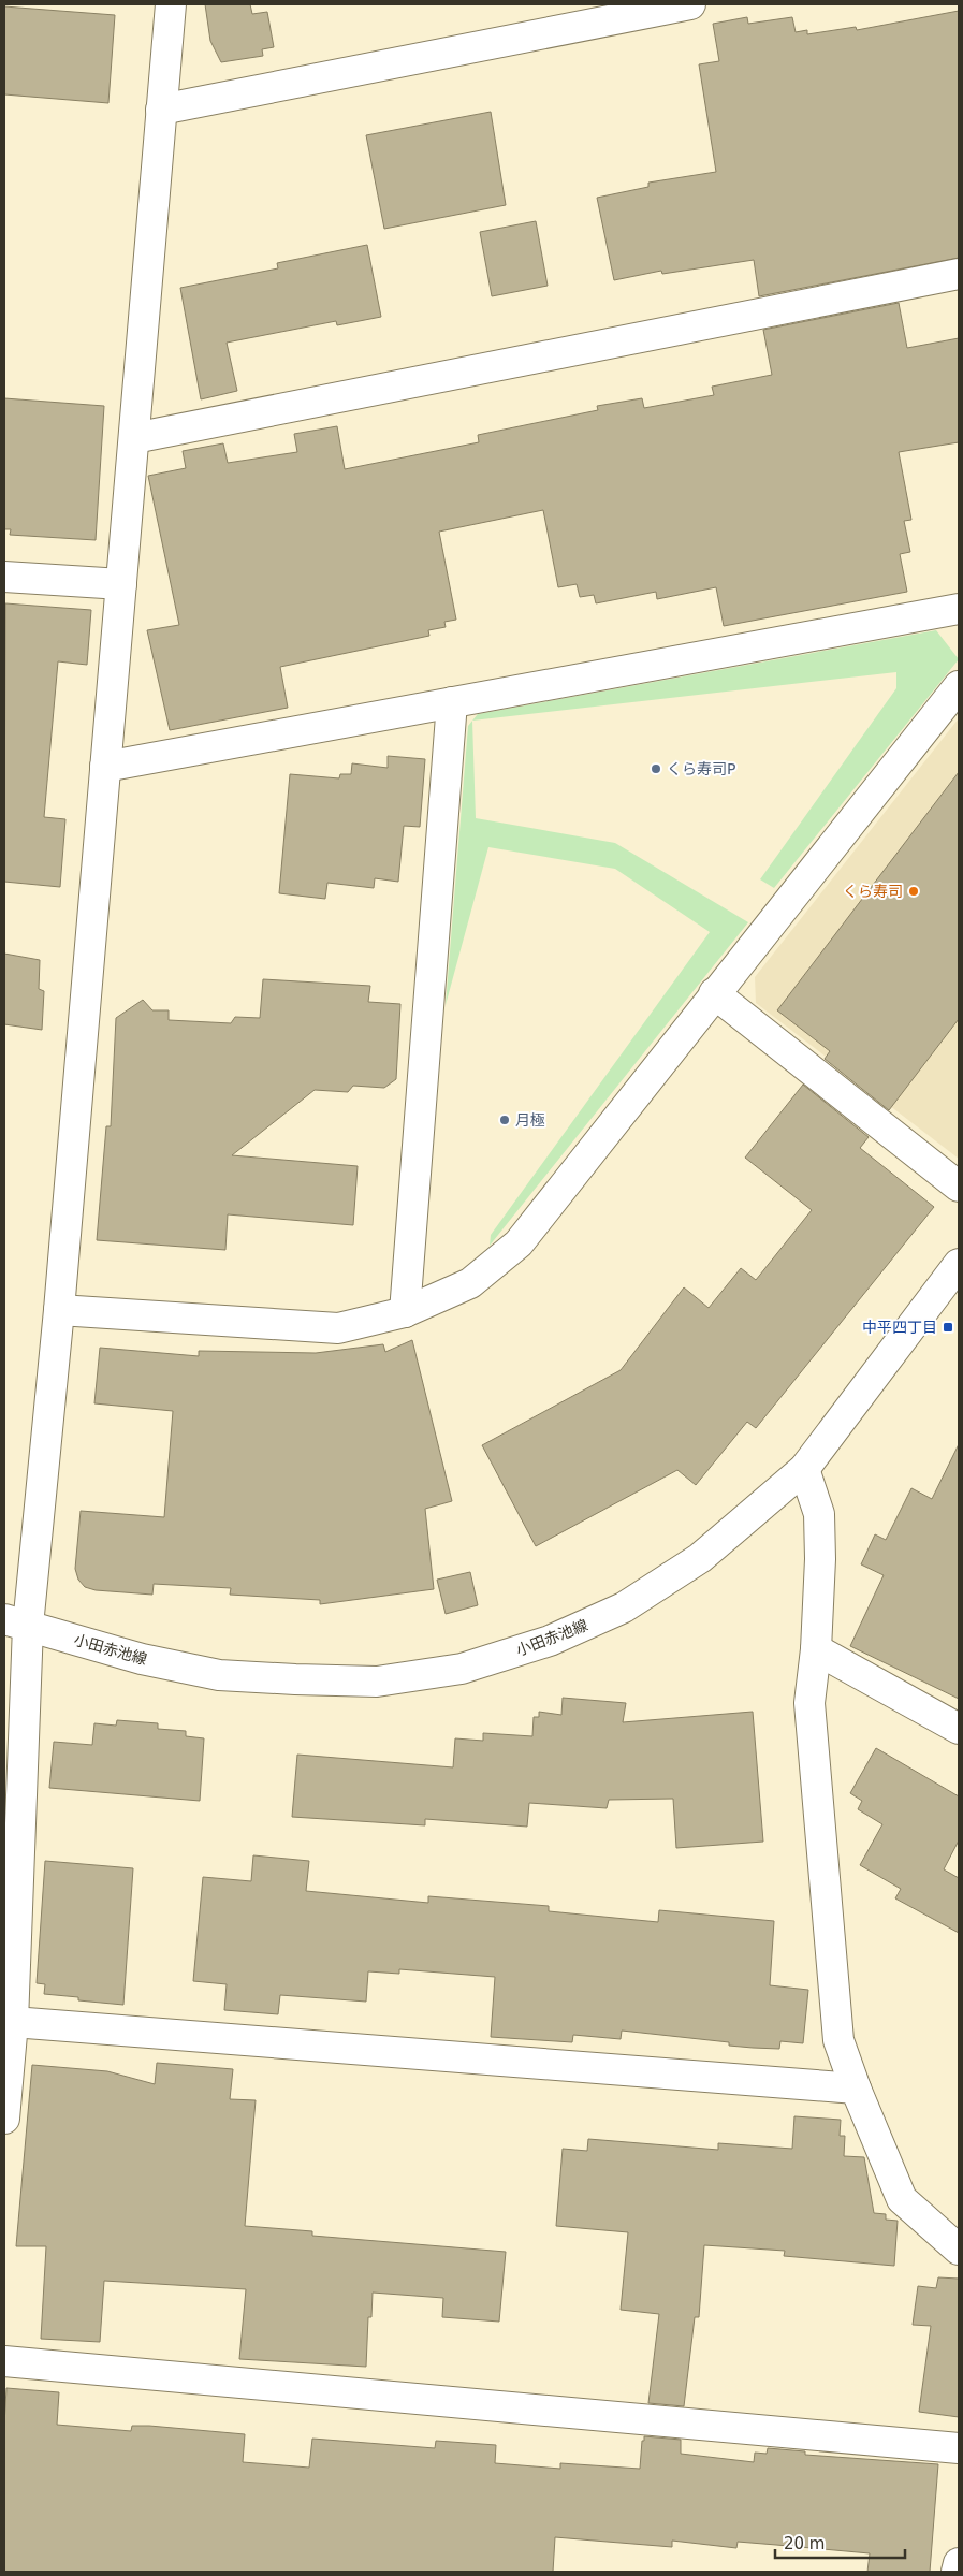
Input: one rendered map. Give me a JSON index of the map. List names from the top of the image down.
{
  "streets": {
    "street": ["小田赤池線"]
  },
  "places": {
    "other": ["くら寿司P", "くら寿司", "月極"],
    "transit": ["中平四丁目"]
  },
  "scale_bar": "20 m"
}
